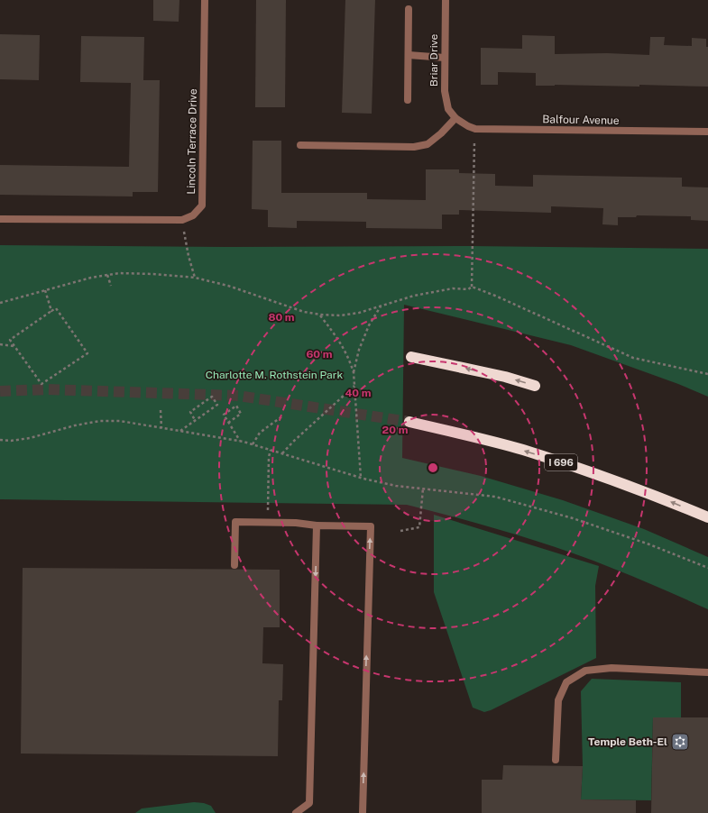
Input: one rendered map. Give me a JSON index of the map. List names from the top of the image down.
{
  "streets": {
    "highway": ["I 696"],
    "street": ["Briar Drive", "Balfour Avenue", "Lincoln Terrace Drive"]
  },
  "crossings": [
    ["Briar Drive", "Balfour Avenue"]
  ],
  "parks": ["Charlotte M. Rothstein Park"],
  "places": {
    "synagogue": ["Temple Beth-El"]
  },
  "rings": [
    "80 m",
    "60 m",
    "40 m",
    "20 m"
  ]
}
